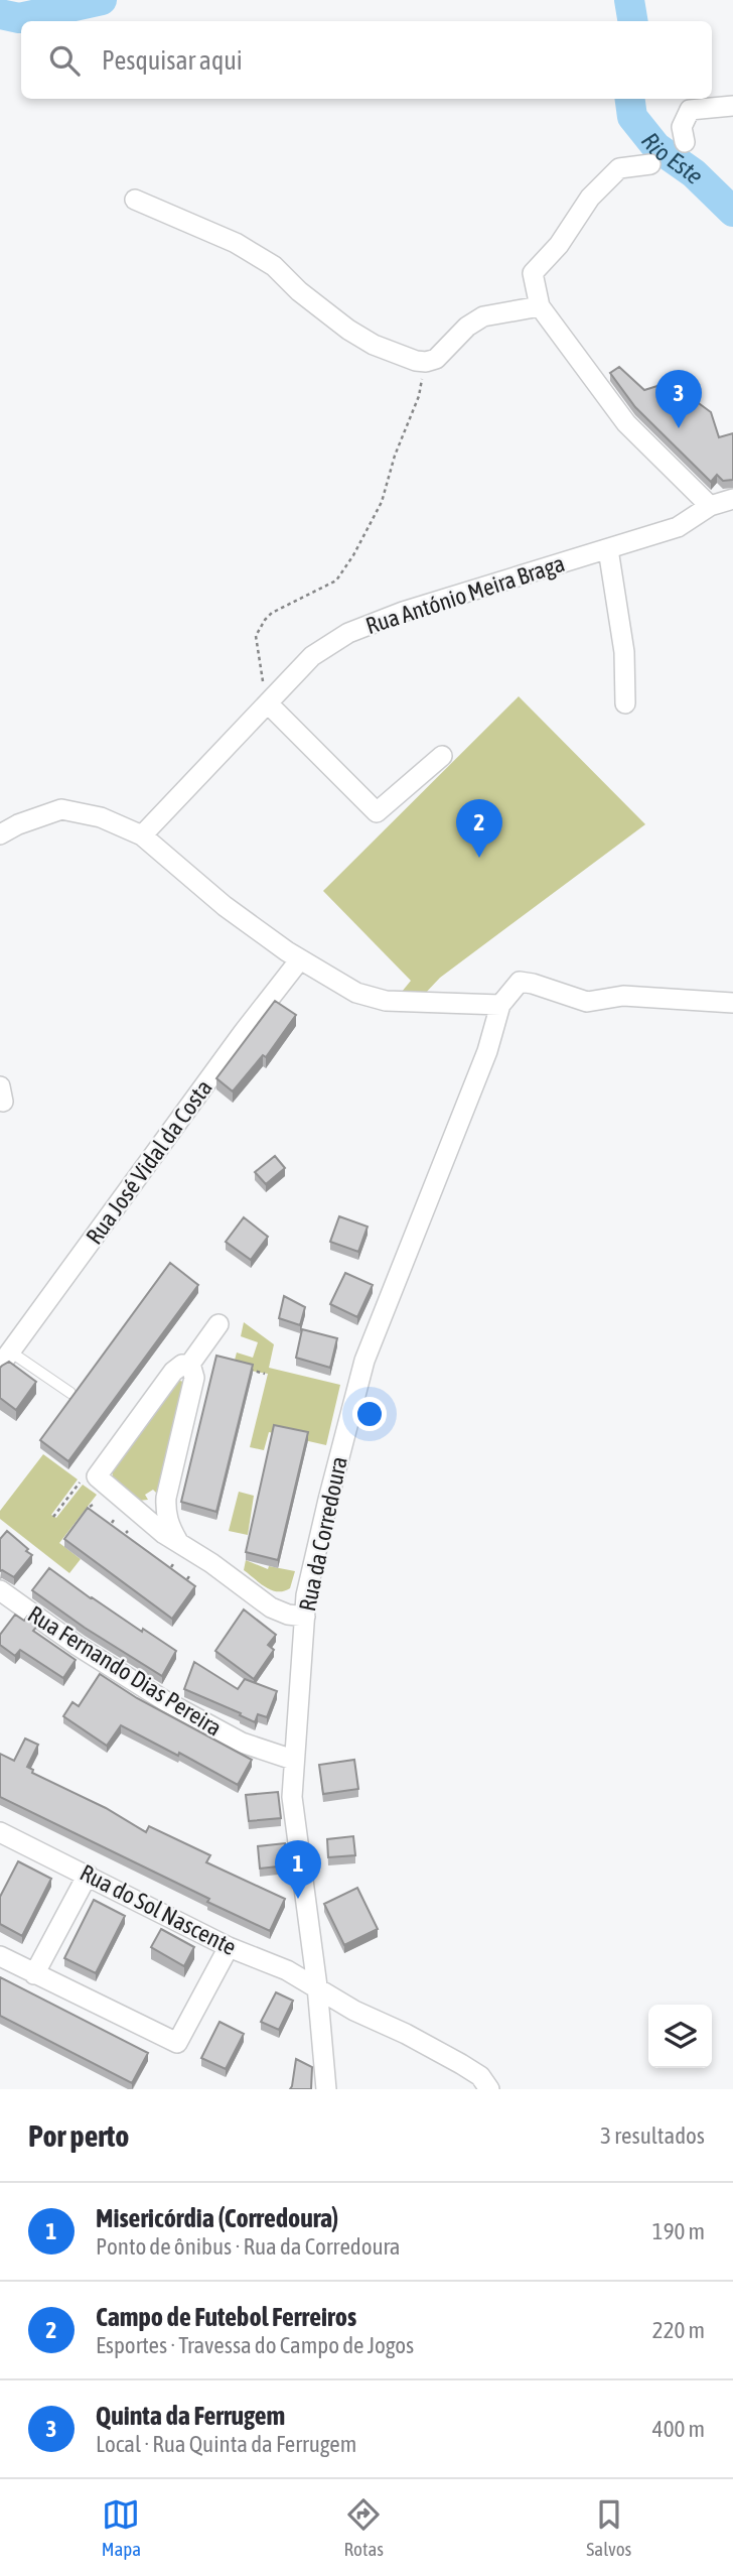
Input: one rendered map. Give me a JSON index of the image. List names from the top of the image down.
{
  "streets": {
    "street": [
      "Rua António Meira Braga",
      "Rua José Vidal da Costa",
      "Rua da Corredoura",
      "Rua Fernando Dias Pereira",
      "Rua do Sol Nascente"
    ]
  },
  "crossings": [
    ["Rua da Corredoura", "Rua Fernando Dias Pereira"],
    ["Rua da Corredoura", "Rua do Sol Nascente"]
  ],
  "water": ["Rio Este"],
  "page": {
    "search": "Pesquisar aqui",
    "pins": ["3", "2", "1"],
    "heading": ["Por perto", "3 resultados"],
    "list": [
      {
        "mark": "1",
        "name": "Misericórdia (Corredoura)",
        "note": "Ponto de ônibus · Rua da Corredoura",
        "value": "190 m"
      },
      {
        "mark": "2",
        "name": "Campo de Futebol Ferreiros",
        "note": "Esportes · Travessa do Campo de Jogos",
        "value": "220 m"
      },
      {
        "mark": "3",
        "name": "Quinta da Ferrugem",
        "note": "Local · Rua Quinta da Ferrugem",
        "value": "400 m"
      }
    ],
    "nav": ["Mapa", "Rotas", "Salvos"]
  }
}
